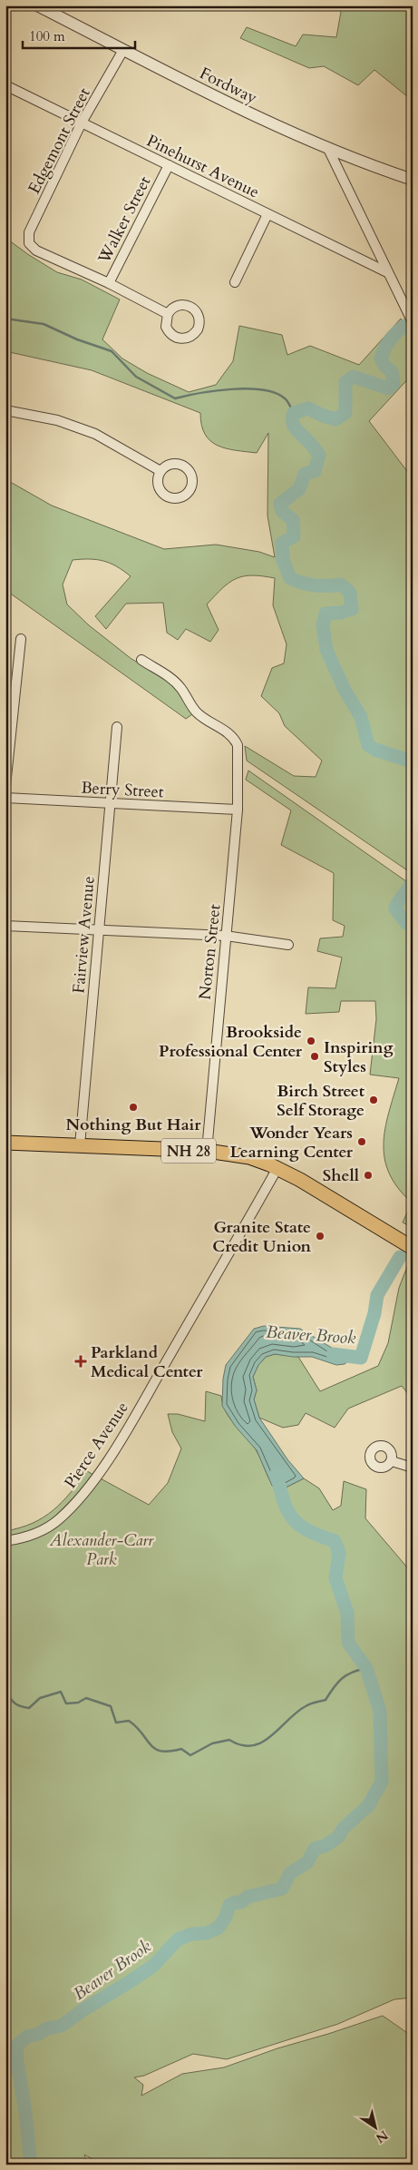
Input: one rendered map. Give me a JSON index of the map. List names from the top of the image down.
{
  "streets": {
    "main road": ["NH 28"],
    "street": [
      "Fordway",
      "Edgemont Street",
      "Pinehurst Avenue",
      "Walker Street",
      "Berry Street",
      "Fairview Avenue",
      "Norton Street",
      "Pierce Avenue"
    ]
  },
  "crossings": [
    ["Fordway", "Edgemont Street"],
    ["Edgemont Street", "Pinehurst Avenue"],
    ["Edgemont Street", "Walker Street"],
    ["Pinehurst Avenue", "Walker Street"],
    ["Berry Street", "Fairview Avenue"],
    ["Berry Street", "Norton Street"],
    ["Fairview Avenue", "NH 28"],
    ["Norton Street", "NH 28"],
    ["NH 28", "Pierce Avenue"]
  ],
  "water": ["Beaver Brook"],
  "parks": ["Alexander-Carr Park"],
  "places": {
    "other": [
      "Brookside Professional Center",
      "Inspiring Styles",
      "Birch Street Self Storage",
      "Nothing But Hair",
      "Wonder Years Learning Center",
      "Shell",
      "Granite State Credit Union"
    ],
    "health": ["Parkland Medical Center"]
  },
  "scale_bar": "100 m",
  "north": "bottom right"
}
